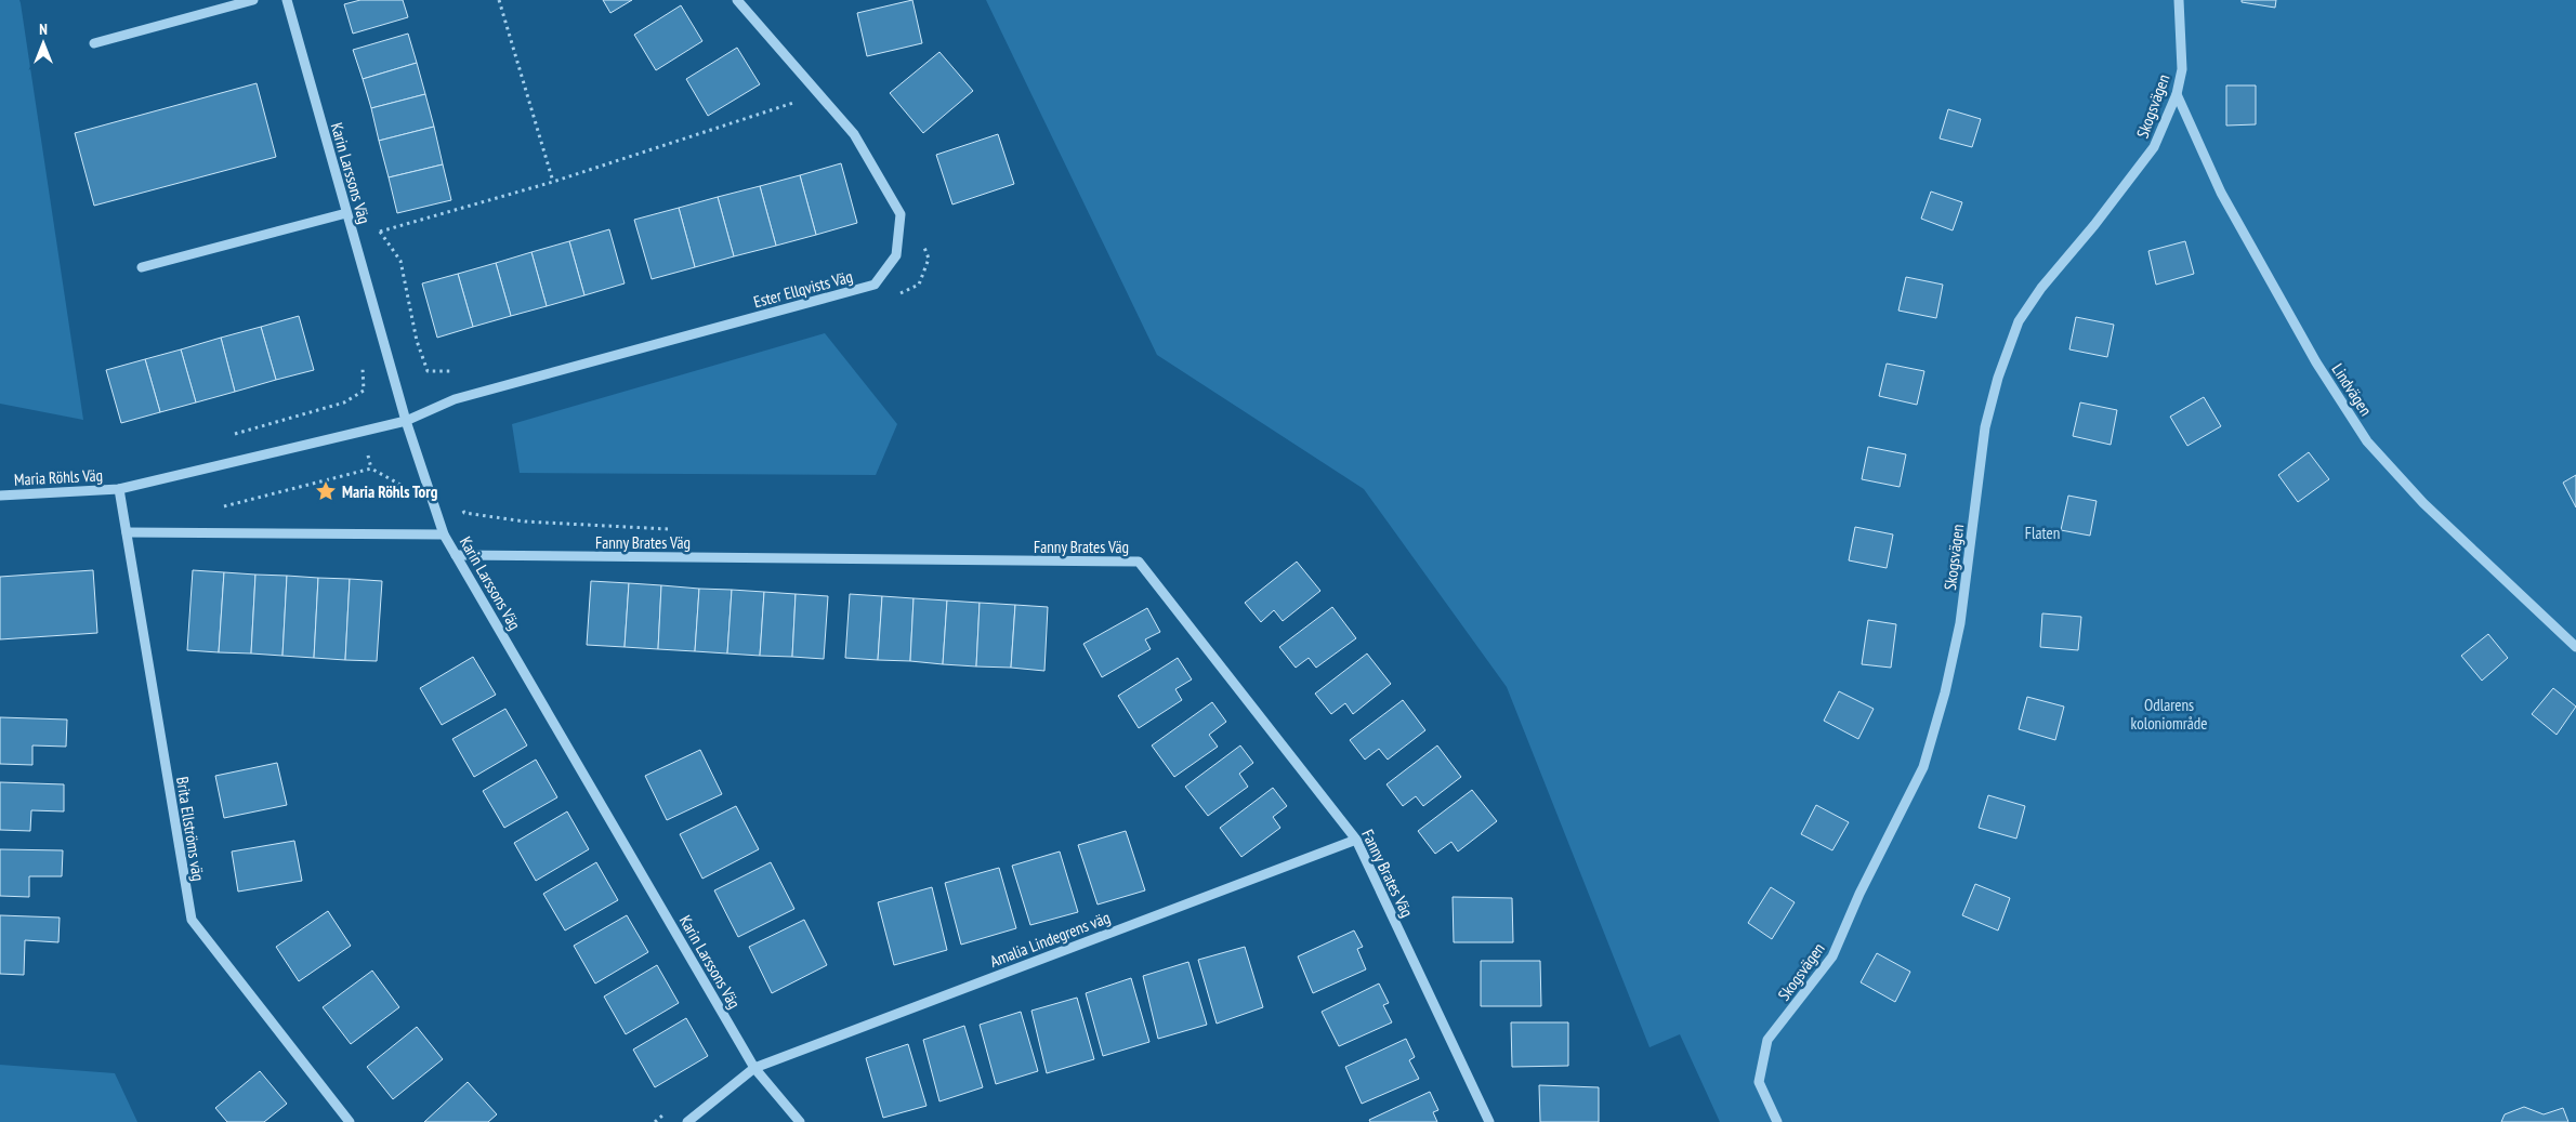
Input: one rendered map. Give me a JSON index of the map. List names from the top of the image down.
{
  "streets": {
    "street": [
      "Skogsvägen",
      "Karin Larssons Väg",
      "Ester Ellqvists Väg",
      "Lindvägen",
      "Maria Röhls Väg",
      "Fanny Brates Väg",
      "Brita Ellströms väg",
      "Amalia Lindegrens väg"
    ]
  },
  "crossings": [
    ["Skogsvägen", "Lindvägen"],
    ["Karin Larssons Väg", "Ester Ellqvists Väg"],
    ["Karin Larssons Väg", "Fanny Brates Väg"],
    ["Karin Larssons Väg", "Amalia Lindegrens väg"],
    ["Maria Röhls Väg", "Brita Ellströms väg"],
    ["Fanny Brates Väg", "Amalia Lindegrens väg"]
  ],
  "parks": ["Flaten", "Odlarens koloniområde"],
  "places": {
    "place": ["Maria Röhls Torg"]
  },
  "north": "top"
}
